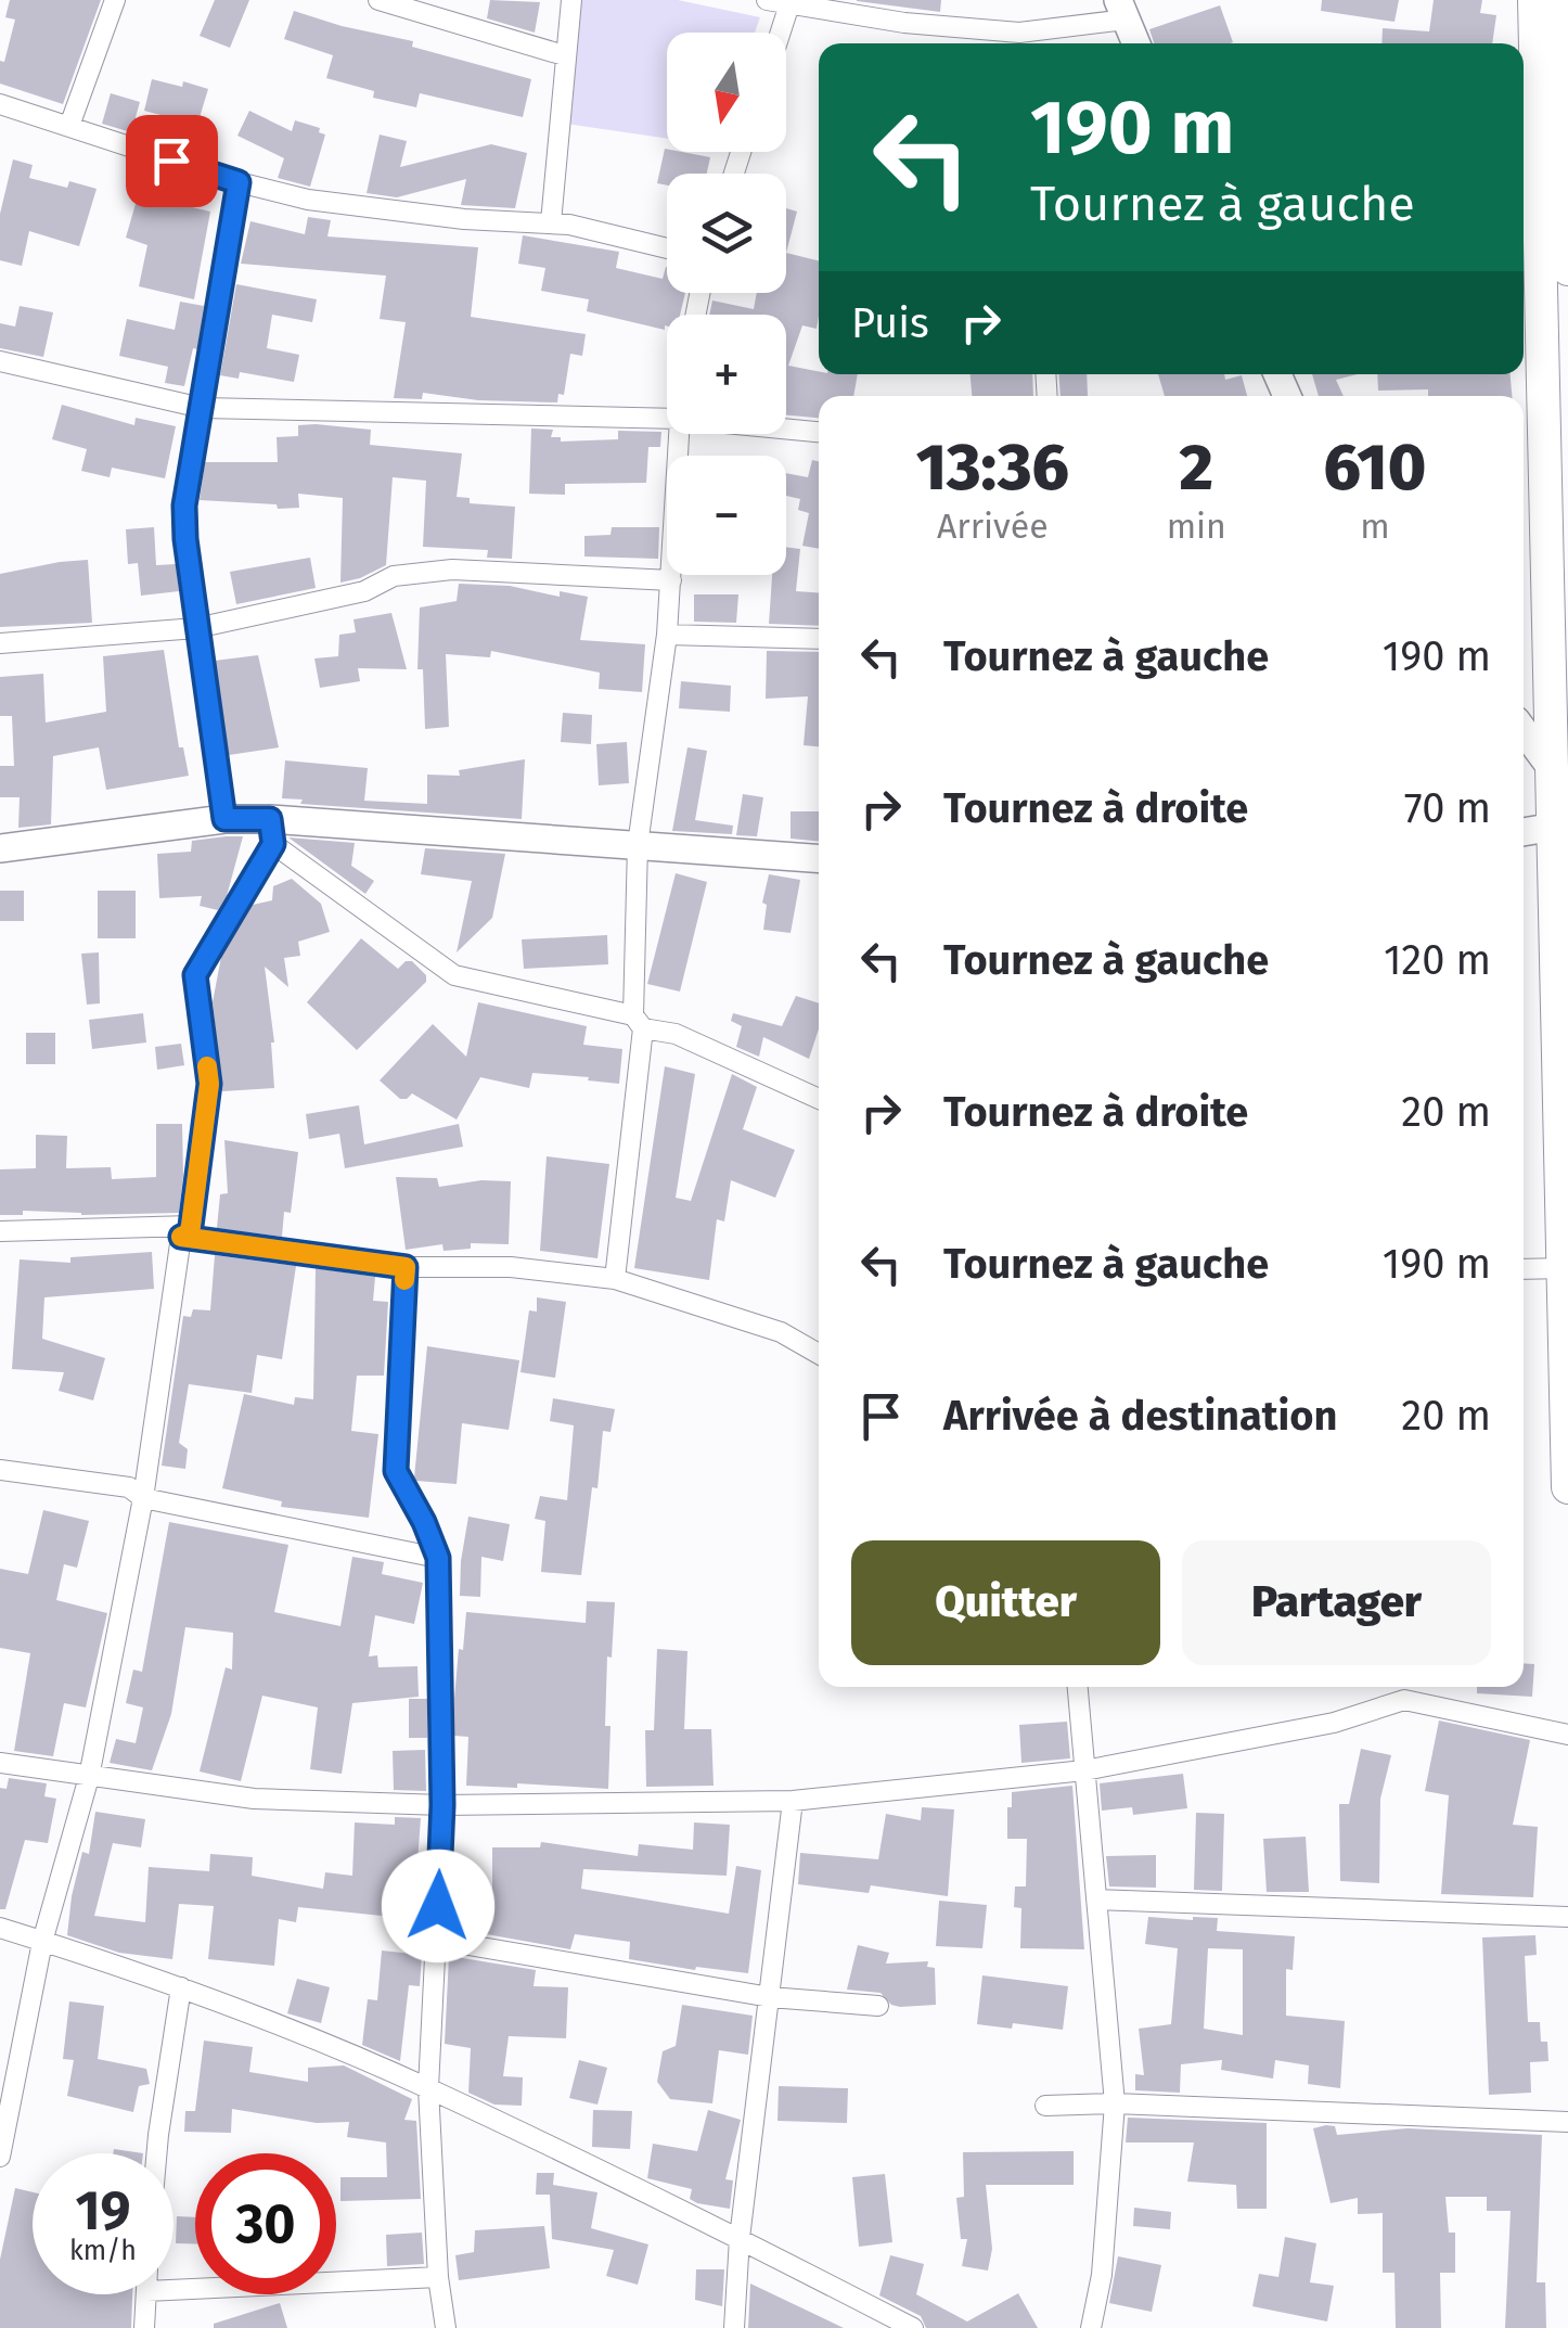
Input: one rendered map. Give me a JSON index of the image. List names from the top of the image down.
{
  "north": "bottom",
  "page": {
    "map_buttons": ["+", "−"],
    "turn": ["190 m", "Tournez à gauche"],
    "then": "Puis",
    "eta": [
      "13:36",
      "Arrivée",
      "2",
      "min",
      "610",
      "m"
    ],
    "list": [
      {
        "name": "Tournez à gauche",
        "value": "190 m"
      },
      {
        "name": "Tournez à droite",
        "value": "70 m"
      },
      {
        "name": "Tournez à gauche",
        "value": "120 m"
      },
      {
        "name": "Tournez à droite",
        "value": "20 m"
      },
      {
        "name": "Tournez à gauche",
        "value": "190 m"
      },
      {
        "name": "Arrivée à destination",
        "value": "20 m"
      }
    ],
    "buttons": ["Quitter", "Partager"],
    "speed": "19 km/h",
    "limit": "30"
  }
}
